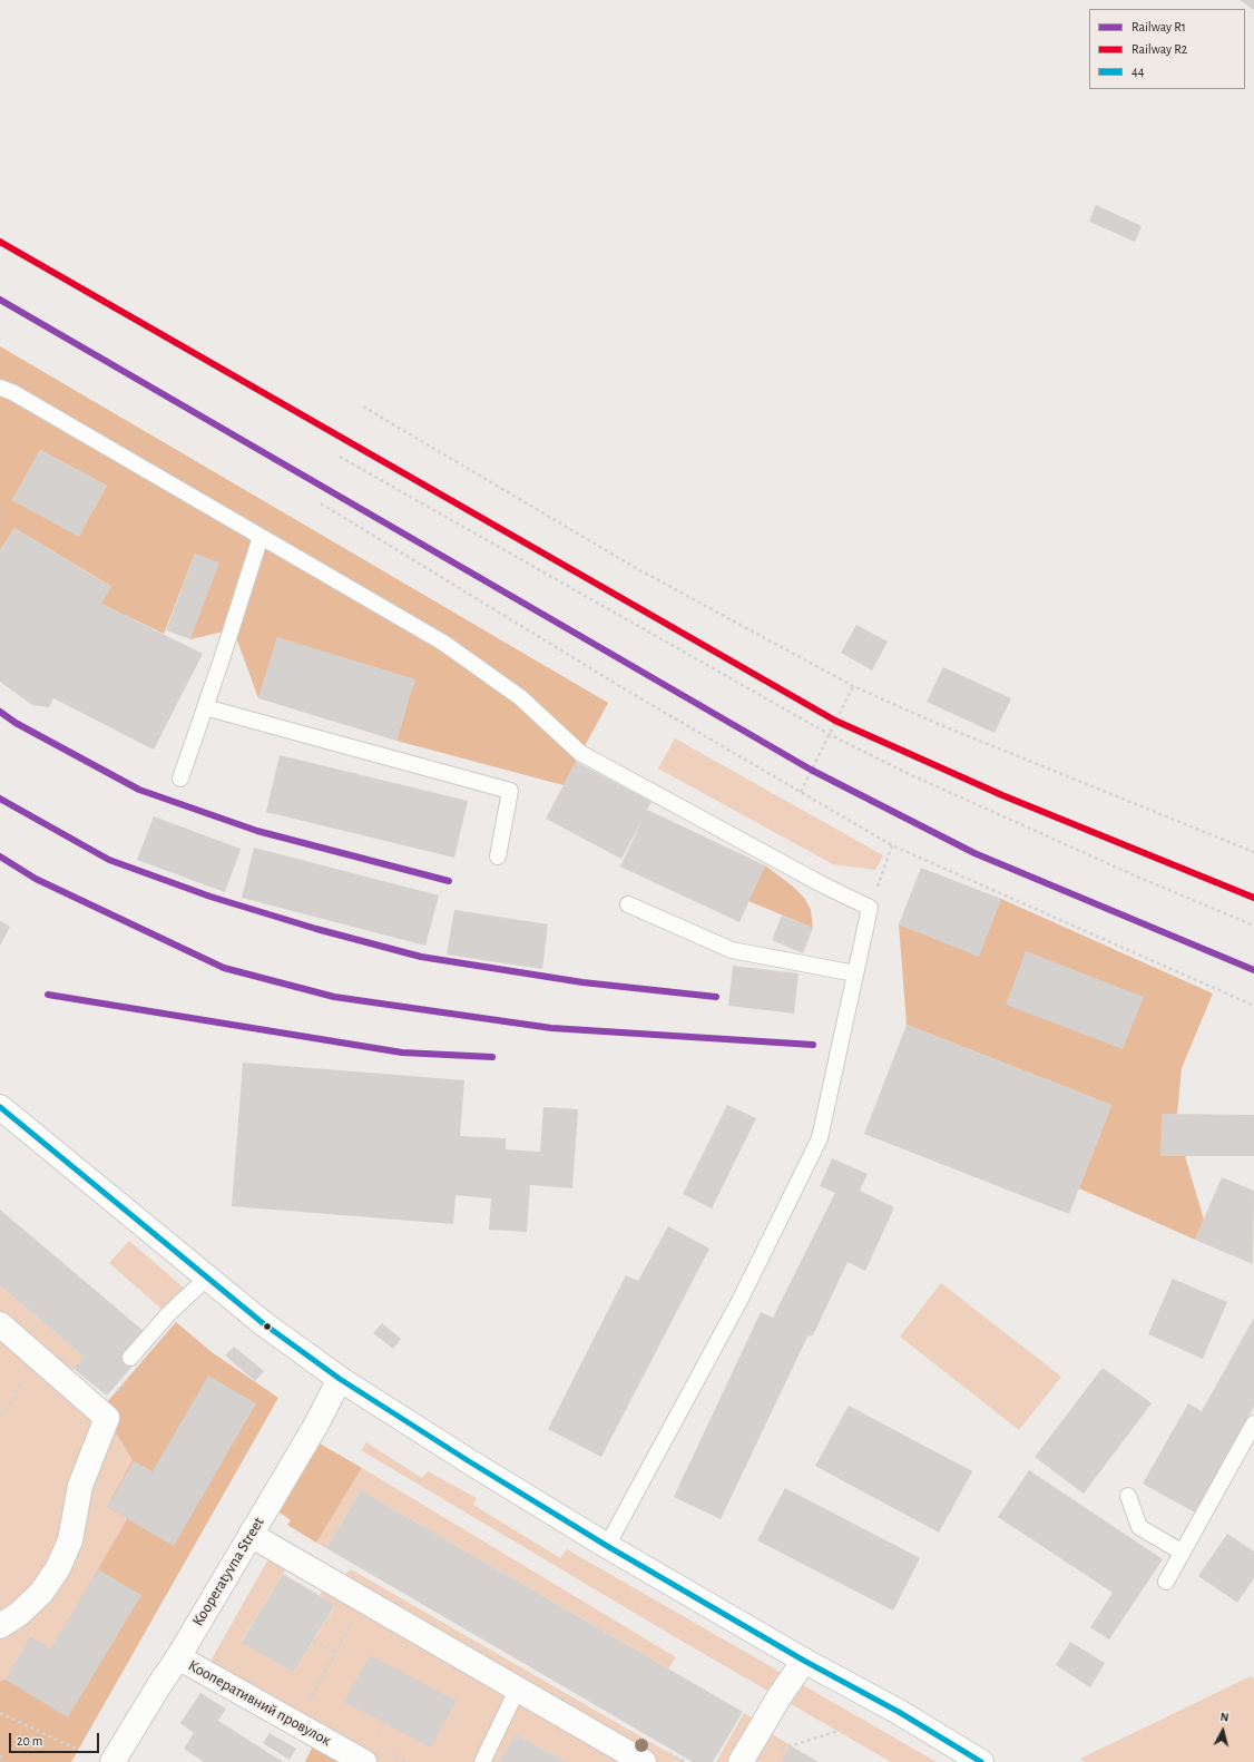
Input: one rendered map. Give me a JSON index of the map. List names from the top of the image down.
{
  "streets": {
    "street": ["Kooperatyvna Street", "Кооперативний провулок"]
  },
  "crossings": [
    ["Kooperatyvna Street", "Кооперативний провулок"]
  ],
  "lines": ["rail line R2", "rail line R1", "transit line 44"],
  "legend": ["Railway R1", "Railway R2", "44"],
  "scale_bar": "20 m",
  "north": "top"
}
